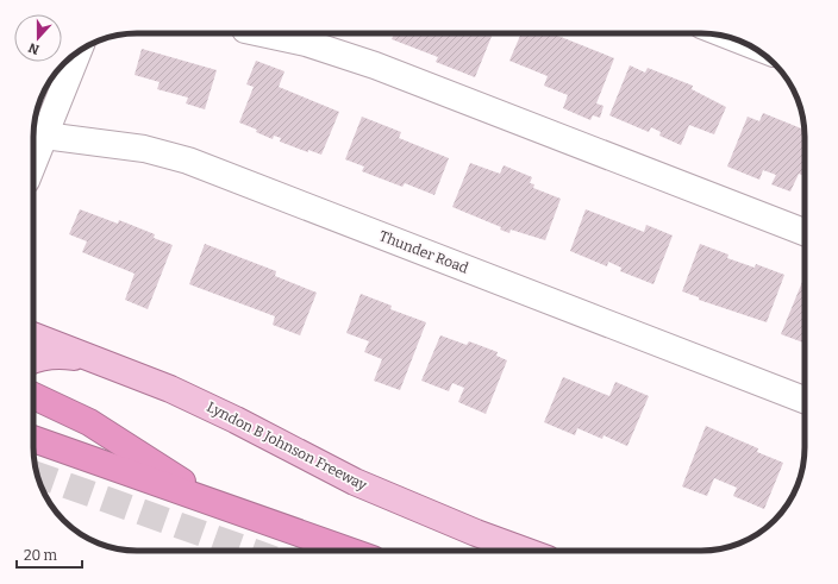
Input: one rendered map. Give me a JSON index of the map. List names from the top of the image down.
{
  "streets": {
    "main road": ["Lyndon B Johnson Freeway"],
    "street": ["Thunder Road"]
  },
  "scale_bar": "20 m",
  "north": "bottom"
}
